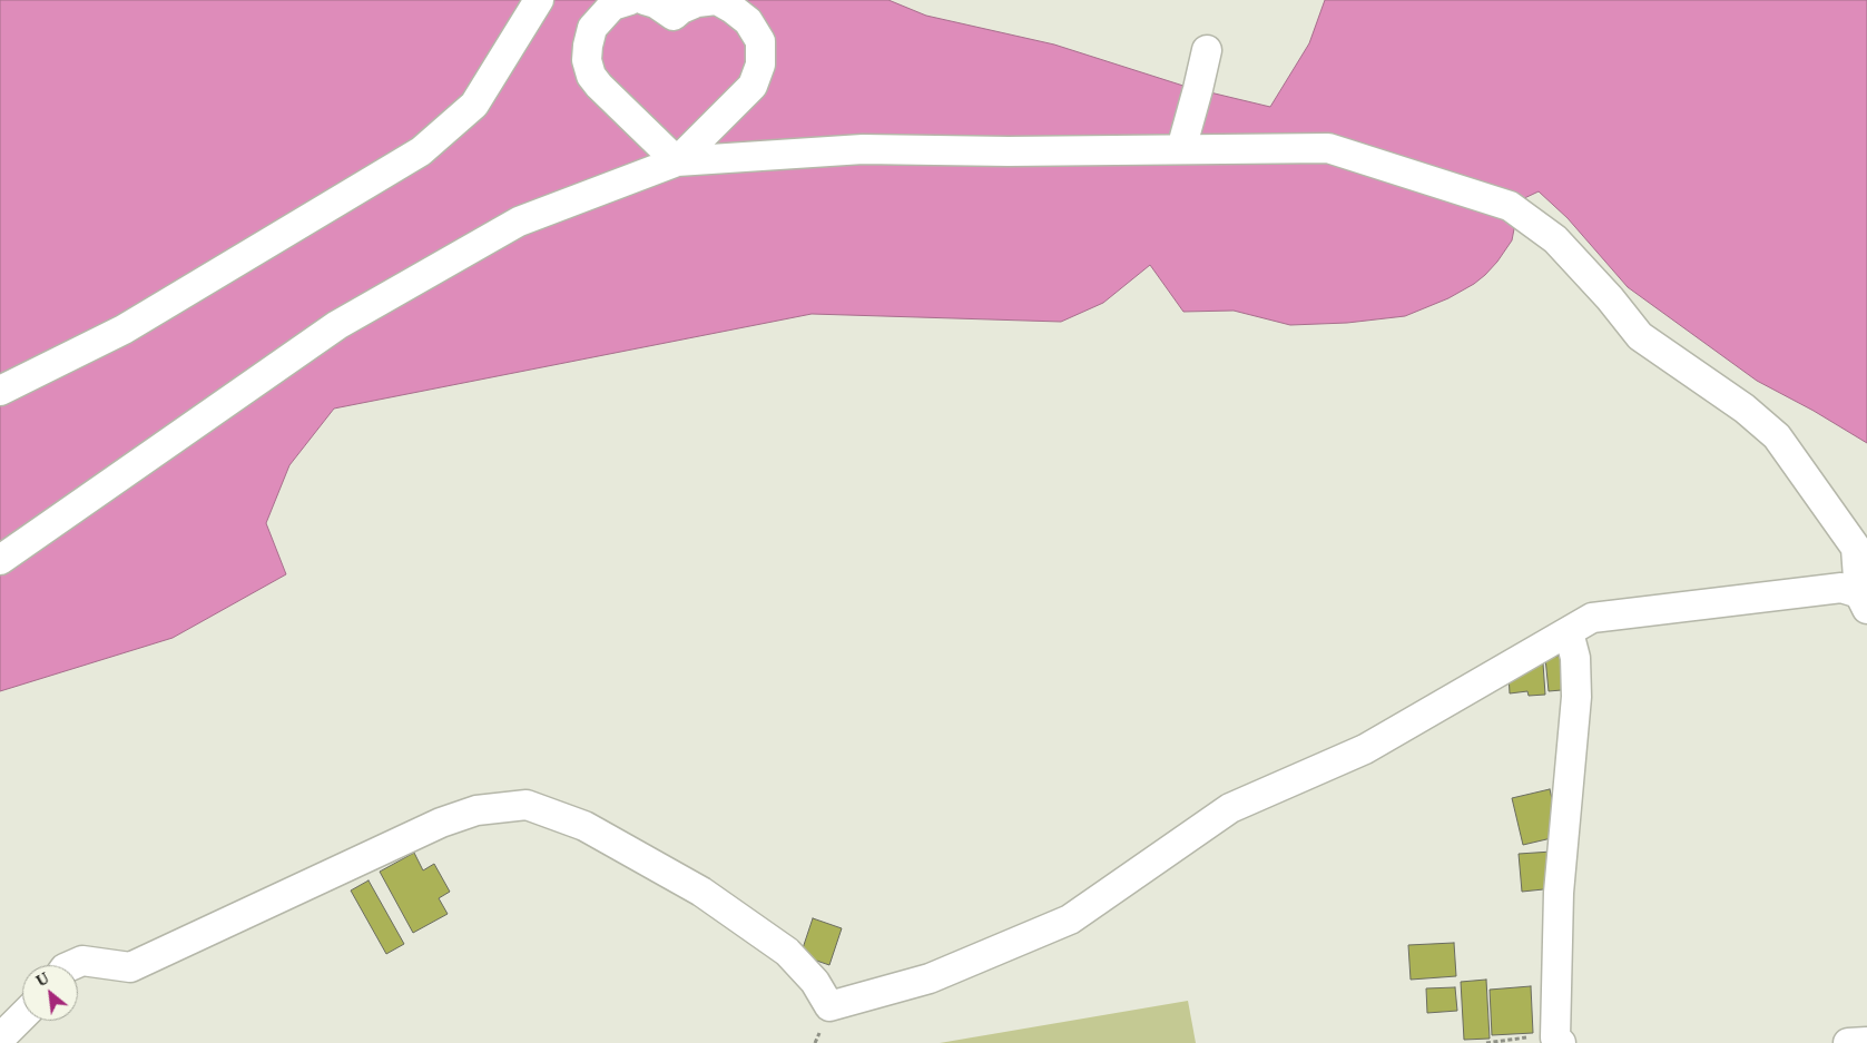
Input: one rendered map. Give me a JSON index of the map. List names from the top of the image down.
{
  "north": "top left"
}
